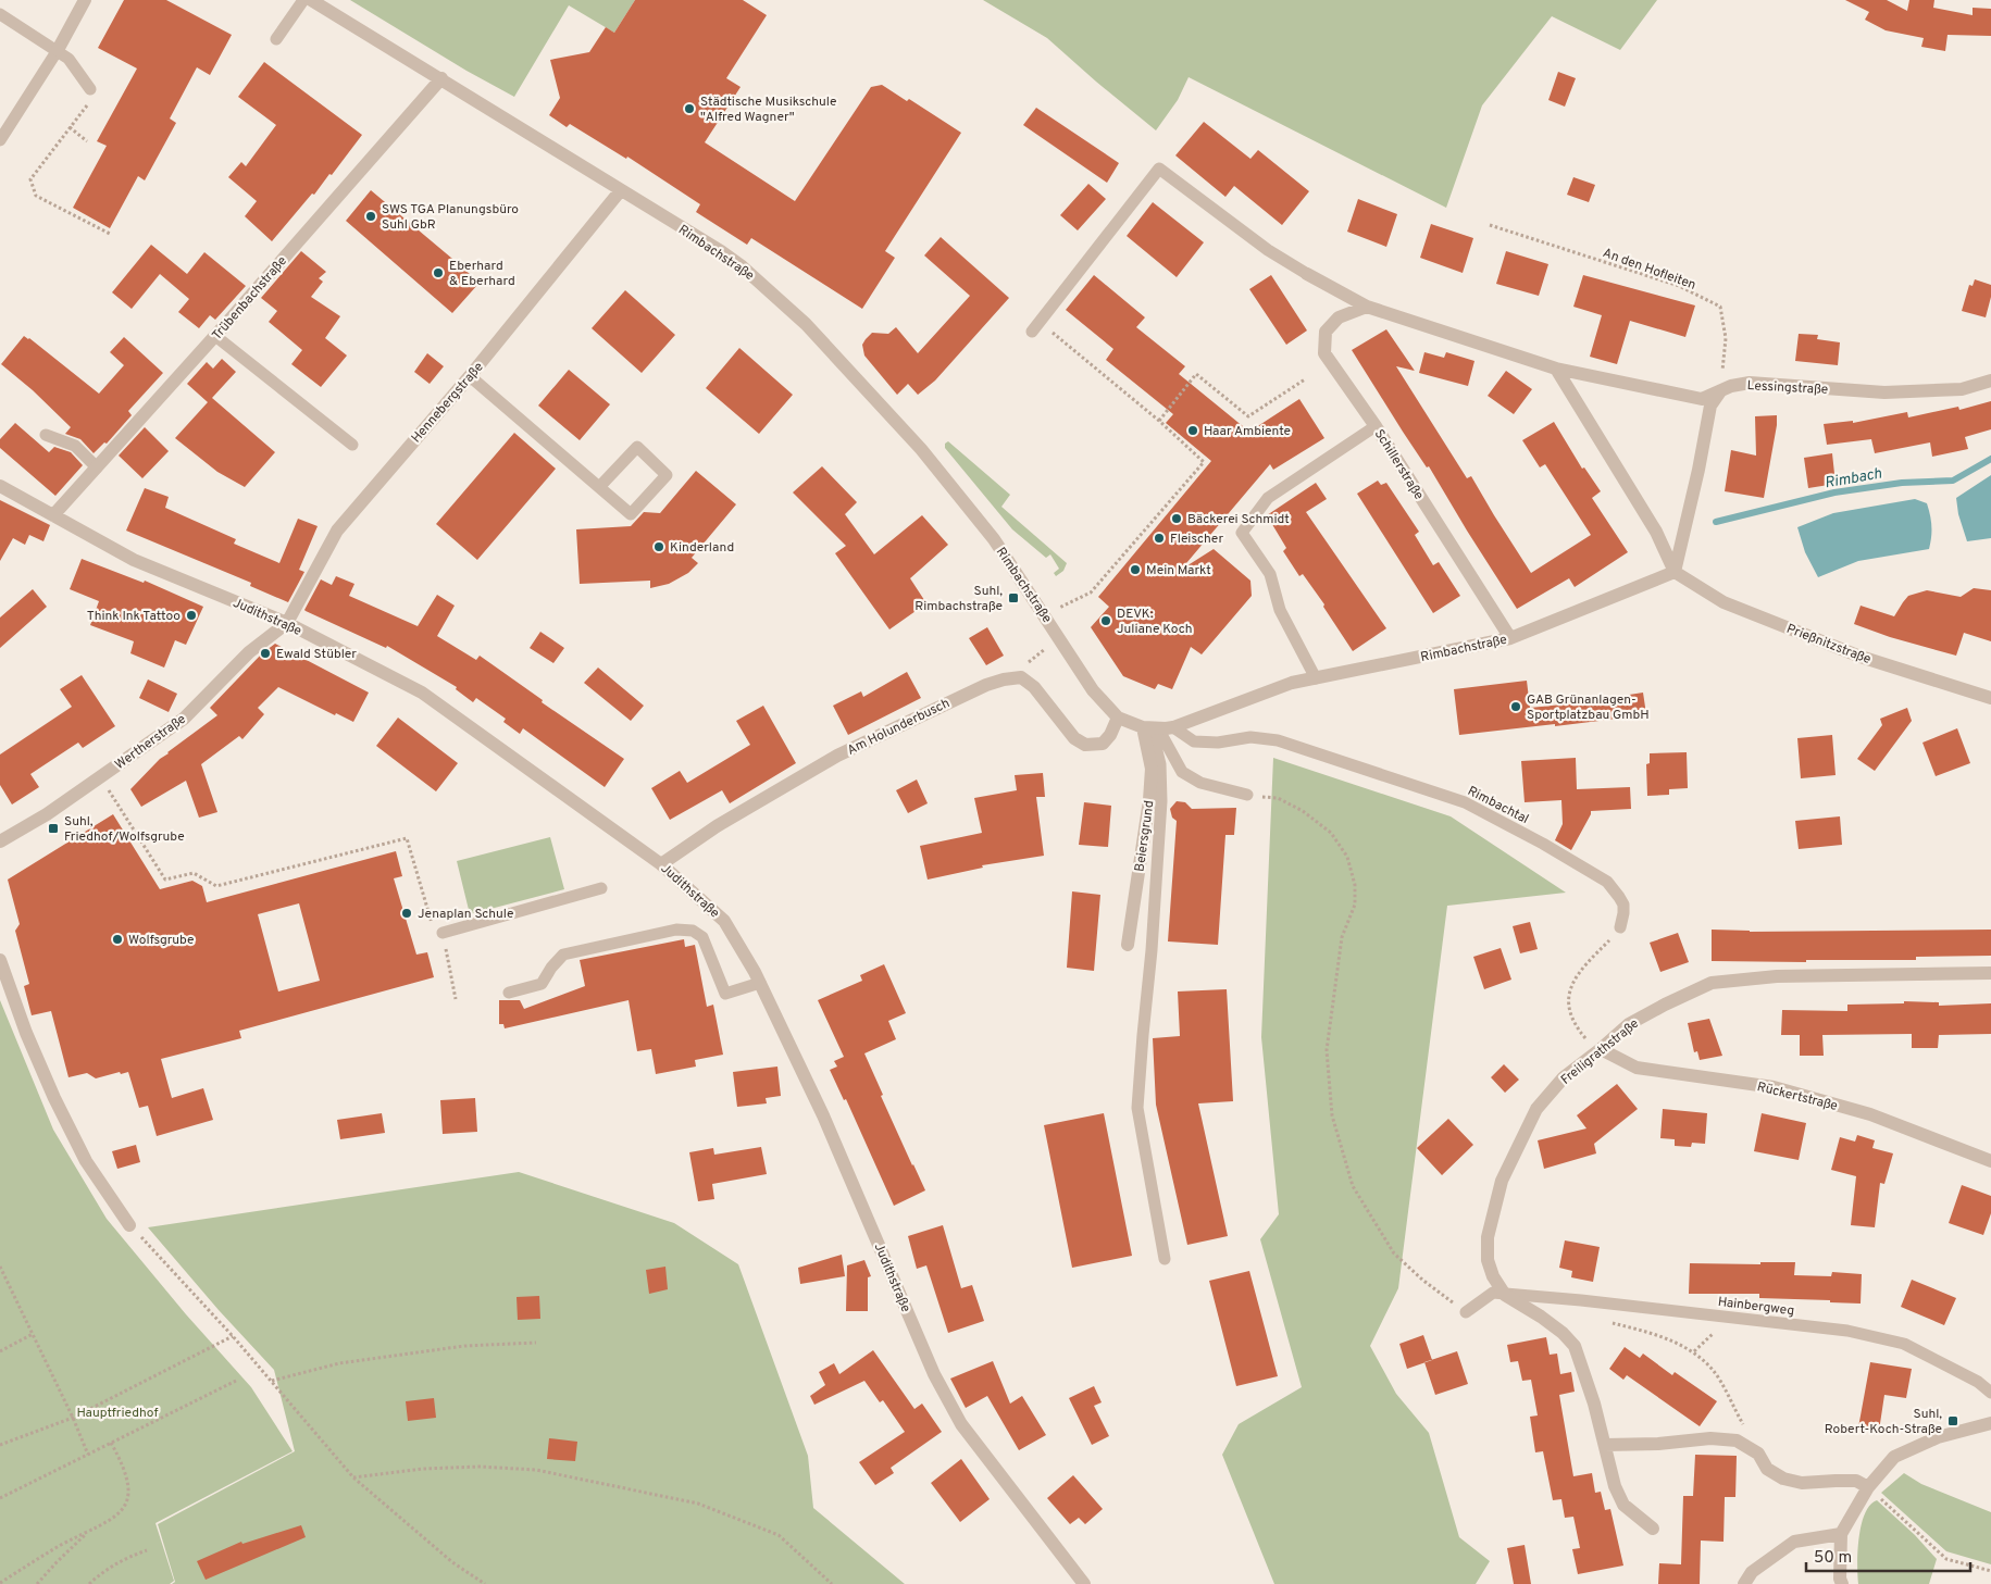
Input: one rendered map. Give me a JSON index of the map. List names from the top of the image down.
{
  "streets": {
    "street": [
      "Rimbachstraße",
      "Trübenbachstraße",
      "Lessingstraße",
      "Hennebergstraße",
      "Schillerstraße",
      "Judithstraße",
      "Prießnitzstraße",
      "Am Holunderbusch",
      "Wertherstraße",
      "Beiersgrund",
      "Freiligrathstraße",
      "Rückertstraße"
    ],
    "lane": ["Rimbachtal", "Hainbergweg"],
    "path": ["An den Hofleiten"]
  },
  "crossings": [
    ["Rimbachstraße", "Trübenbachstraße"],
    ["Rimbachstraße", "Hennebergstraße"],
    ["Rimbachstraße", "Schillerstraße"],
    ["Rimbachstraße", "Prießnitzstraße"],
    ["Rimbachstraße", "Am Holunderbusch"],
    ["Rimbachstraße", "Rimbachtal"],
    ["Rimbachstraße", "Beiersgrund"],
    ["An den Hofleiten", "Lessingstraße"],
    ["Trübenbachstraße", "Judithstraße"],
    ["Lessingstraße", "Schillerstraße"],
    ["Hennebergstraße", "Judithstraße"],
    ["Hennebergstraße", "Wertherstraße"],
    ["Judithstraße", "Am Holunderbusch"],
    ["Judithstraße", "Wertherstraße"],
    ["Freiligrathstraße", "Rückertstraße"],
    ["Freiligrathstraße", "Hainbergweg"]
  ],
  "water": ["Rimbach"],
  "parks": ["Hauptfriedhof"],
  "places": {
    "other": [
      "Städtische Musikschule \"Alfred Wagner\"",
      "SWS TGA Planungsbüro Suhl GbR",
      "Eberhard & Eberhard",
      "Haar Ambiente",
      "Bäckerei Schmidt",
      "Fleischer",
      "Kinderland",
      "Mein Markt",
      "Think Ink Tattoo",
      "DEVK: Juliane Koch",
      "Ewald Stübler",
      "GAB Grünanlagen- Sportplatzbau GmbH",
      "Jenaplan Schule",
      "Wolfsgrube"
    ],
    "transit": ["Suhl, Rimbachstraße", "Suhl, Friedhof/Wolfsgrube", "Suhl, Robert-Koch-Straße"]
  },
  "scale_bar": "50 m"
}
